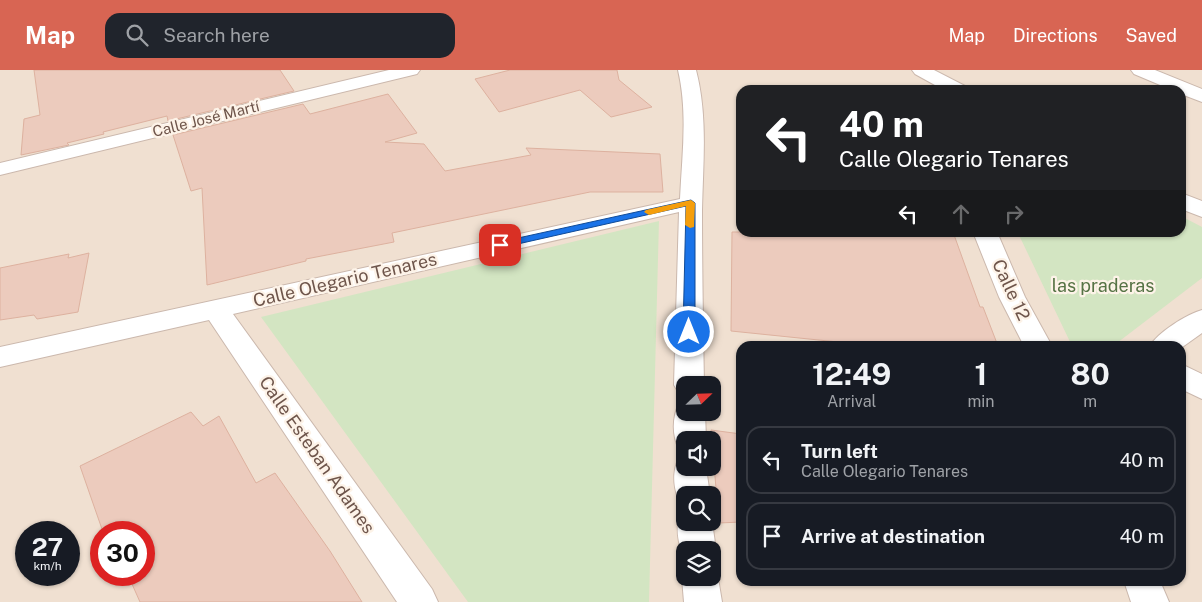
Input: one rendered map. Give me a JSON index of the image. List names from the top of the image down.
{
  "streets": {
    "street": [
      "Calle José Martí",
      "Calle Olegario Tenares",
      "Calle 12",
      "Calle Esteban Adames"
    ]
  },
  "crossings": [
    ["Calle Olegario Tenares", "Calle Esteban Adames"]
  ],
  "parks": ["las praderas"],
  "north": "top right",
  "page": {
    "header": "Map",
    "search": "Search here",
    "nav": ["Map", "Directions", "Saved"],
    "turn": ["40 m", "Calle Olegario Tenares"],
    "eta": [
      "12:49",
      "Arrival",
      "1",
      "min",
      "80",
      "m"
    ],
    "list": [
      {
        "name": "Turn left",
        "note": "Calle Olegario Tenares",
        "value": "40 m"
      },
      {
        "name": "Arrive at destination",
        "value": "40 m"
      }
    ],
    "speed": "27 km/h",
    "limit": "30"
  }
}
